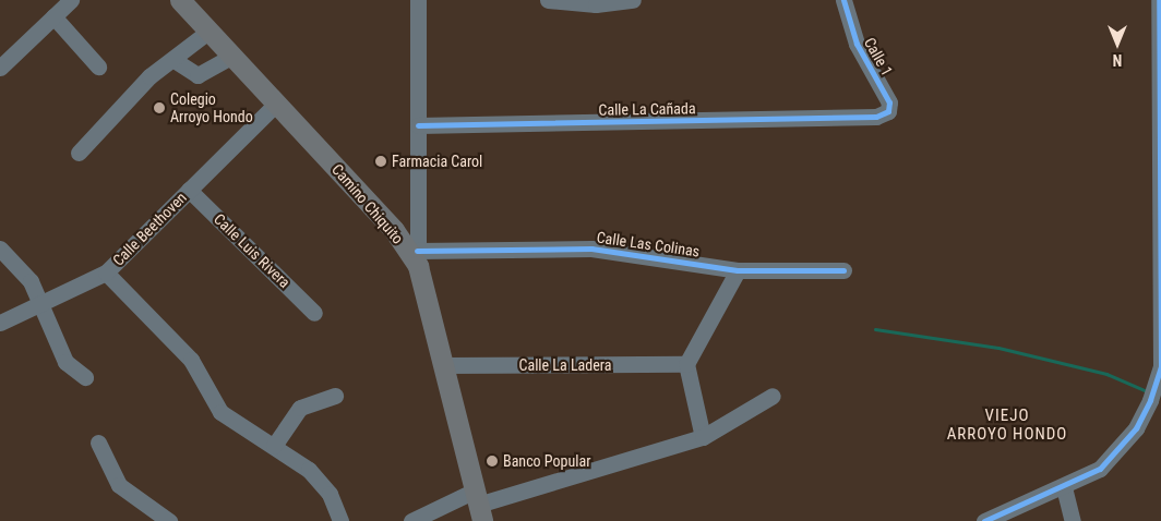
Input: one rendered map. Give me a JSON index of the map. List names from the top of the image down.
{
  "streets": {
    "main road": ["Camino Chiquito"],
    "street": [
      "Calle 1",
      "Calle La Cañada",
      "Calle Beethoven",
      "Calle Las Colinas",
      "Calle Luis Rivera",
      "Calle La Ladera"
    ]
  },
  "crossings": [
    ["Calle 1", "Calle La Cañada"],
    ["Camino Chiquito", "Calle Beethoven"],
    ["Camino Chiquito", "Calle Las Colinas"],
    ["Camino Chiquito", "Calle La Ladera"],
    ["Calle Beethoven", "Calle Luis Rivera"]
  ],
  "districts": ["VIEJO ARROYO HONDO"],
  "places": ["Colegio Arroyo Hondo", "Farmacia Carol", "Banco Popular"],
  "north": "bottom"
}
